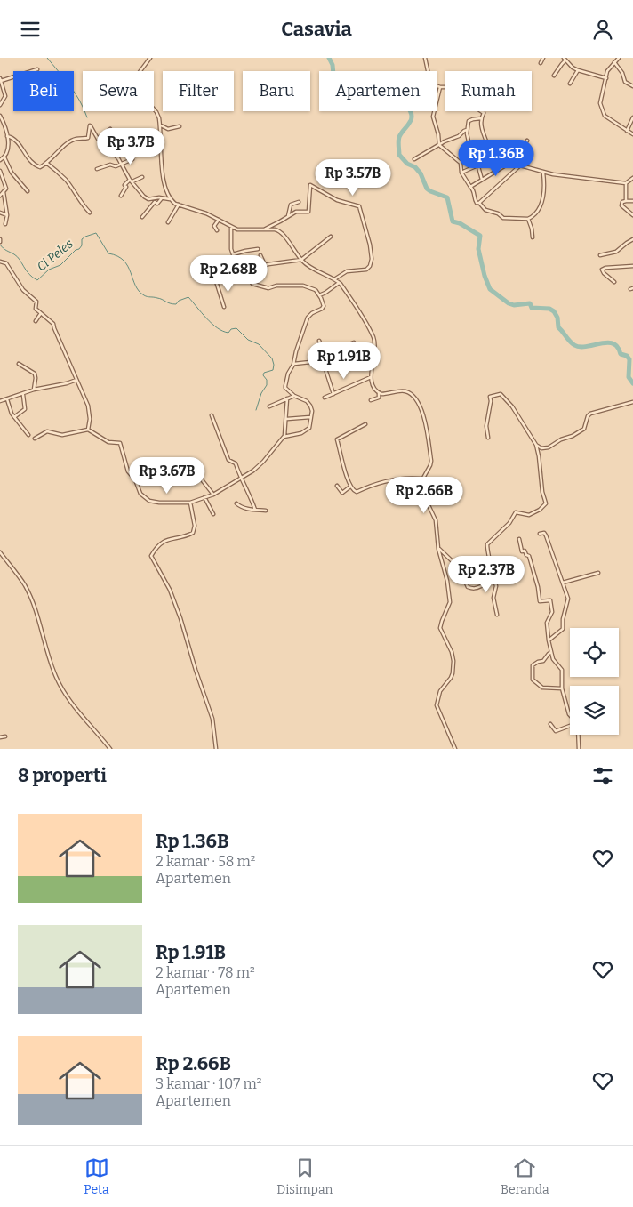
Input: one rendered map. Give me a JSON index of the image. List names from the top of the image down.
{
  "water": ["Ci Peles"],
  "page": {
    "header": "Casavia",
    "chip": [
      "Beli",
      "Sewa",
      "Filter",
      "Baru",
      "Apartemen",
      "Rumah"
    ],
    "price": [
      "Rp 3.7B",
      "Rp 1.36B",
      "Rp 3.57B",
      "Rp 2.68B",
      "Rp 1.91B",
      "Rp 3.67B",
      "Rp 2.66B",
      "Rp 2.37B"
    ],
    "heading": "8 properti",
    "list": [
      {
        "name": "Rp 1.36B",
        "note": "2 kamar · 58 m² · Apartemen"
      },
      {
        "name": "Rp 1.91B",
        "note": "2 kamar · 78 m² · Apartemen"
      },
      {
        "name": "Rp 2.66B",
        "note": "3 kamar · 107 m² · Apartemen"
      }
    ],
    "tabs": ["Peta", "Disimpan", "Beranda"]
  }
}
